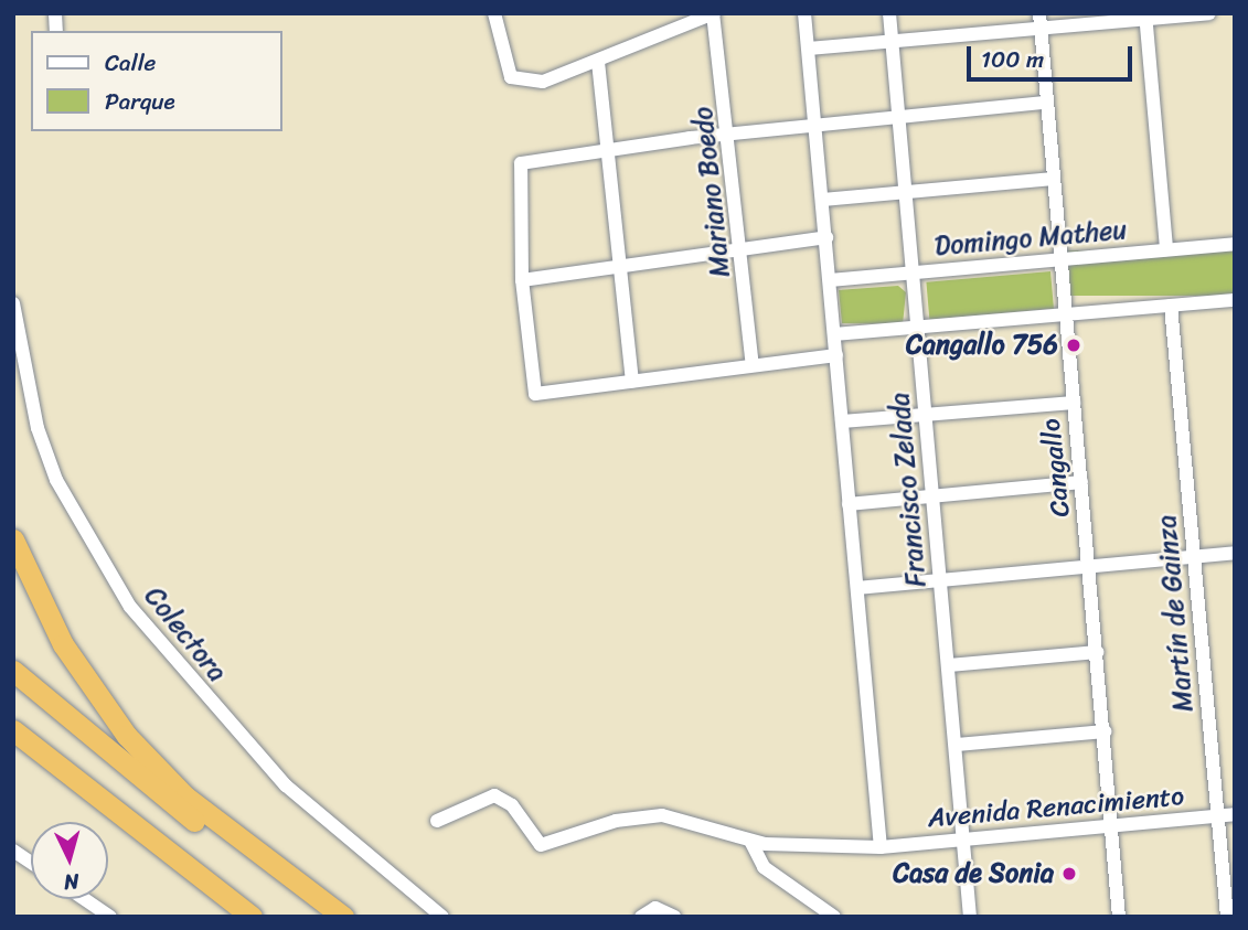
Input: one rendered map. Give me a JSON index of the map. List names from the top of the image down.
{
  "streets": {
    "street": [
      "Mariano Boedo",
      "Domingo Matheu",
      "Cangallo",
      "Francisco Zelada",
      "Martín de Gainza",
      "Colectora",
      "Avenida Renacimiento"
    ]
  },
  "crossings": [
    ["Domingo Matheu", "Cangallo"],
    ["Domingo Matheu", "Francisco Zelada"],
    ["Cangallo", "Avenida Renacimiento"],
    ["Francisco Zelada", "Avenida Renacimiento"],
    ["Martín de Gainza", "Avenida Renacimiento"]
  ],
  "places": ["Cangallo 756", "Casa de Sonia"],
  "legend": ["Calle", "Parque"],
  "scale_bar": "100 m",
  "north": "bottom"
}
